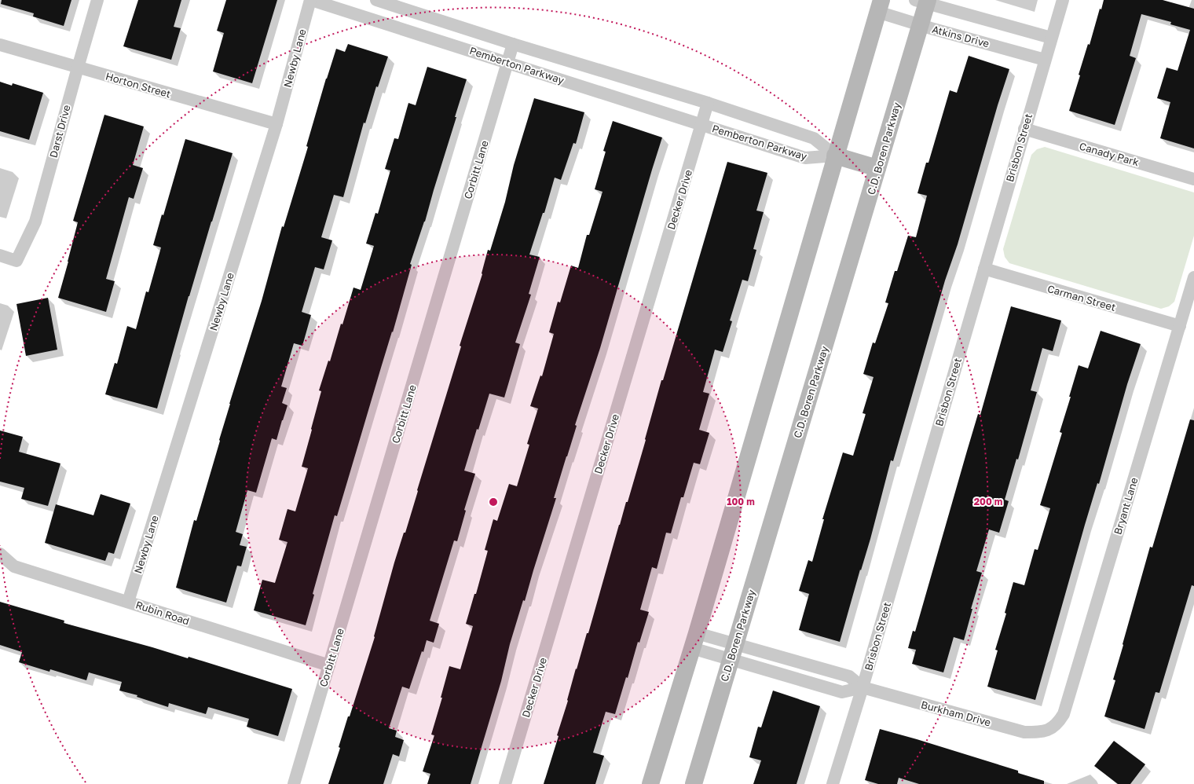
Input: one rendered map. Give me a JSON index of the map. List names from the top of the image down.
{
  "streets": {
    "street": [
      "Atkins Drive",
      "Newby Lane",
      "Pemberton Parkway",
      "Horton Street",
      "Darst Drive",
      "Brisbon Street",
      "C.D. Boren Parkway",
      "Canady Park",
      "Corbitt Lane",
      "Decker Drive",
      "Carman Street",
      "Bryant Lane",
      "Rubin Road",
      "Burkham Drive"
    ]
  },
  "crossings": [
    ["Atkins Drive", "Brisbon Street"],
    ["Atkins Drive", "C.D. Boren Parkway"],
    ["Newby Lane", "Pemberton Parkway"],
    ["Newby Lane", "Horton Street"],
    ["Newby Lane", "Rubin Road"],
    ["Pemberton Parkway", "Corbitt Lane"],
    ["Pemberton Parkway", "Decker Drive"],
    ["Horton Street", "Darst Drive"],
    ["Brisbon Street", "Canady Park"],
    ["Brisbon Street", "Carman Street"],
    ["Brisbon Street", "Burkham Drive"],
    ["C.D. Boren Parkway", "Burkham Drive"],
    ["Corbitt Lane", "Rubin Road"],
    ["Carman Street", "Bryant Lane"],
    ["Bryant Lane", "Burkham Drive"]
  ],
  "rings": ["100 m", "200 m"]
}
